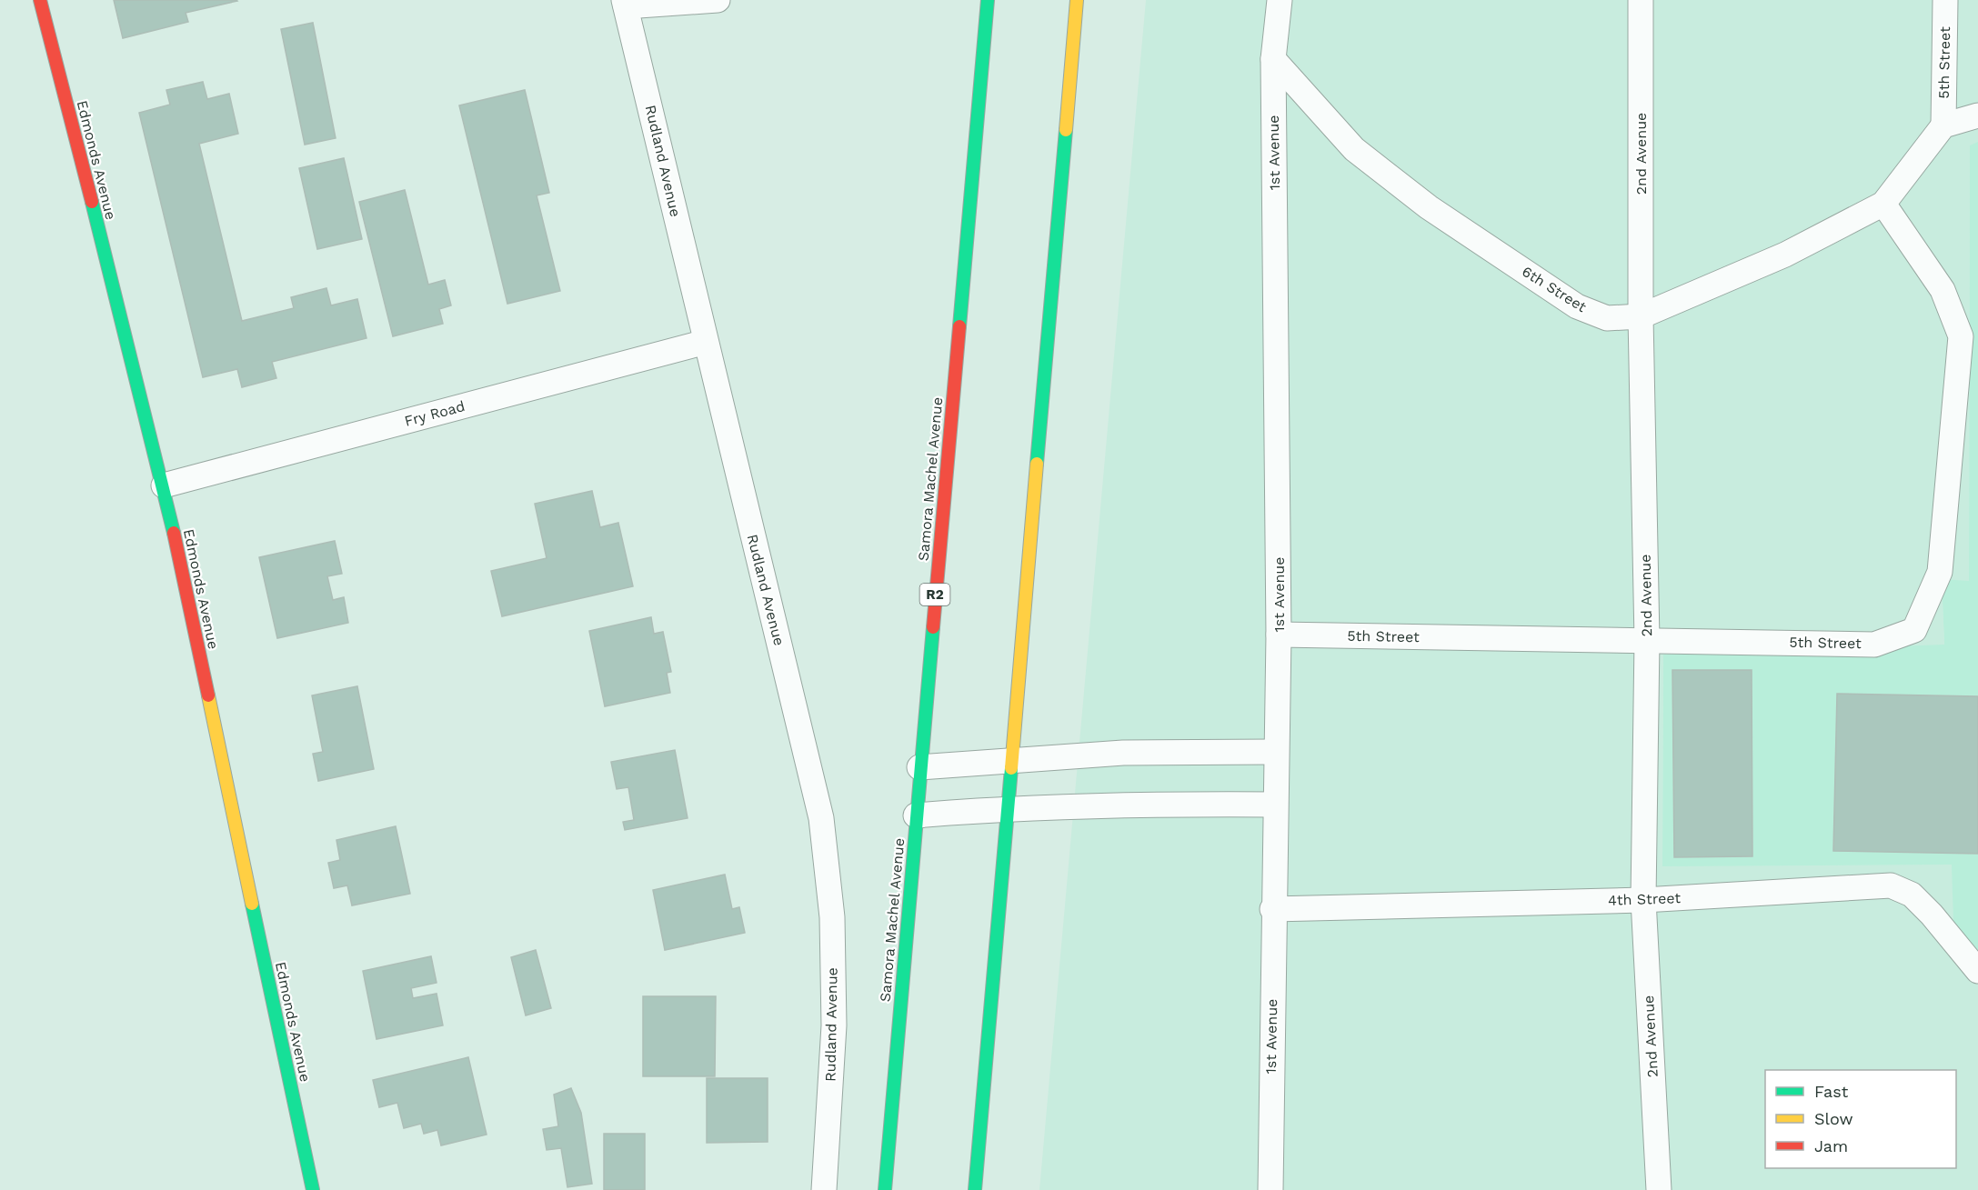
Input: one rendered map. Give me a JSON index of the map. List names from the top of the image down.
{
  "streets": {
    "main road": ["Edmonds Avenue", "Samora Machel Avenue", "R2"],
    "street": [
      "5th Street",
      "1st Avenue",
      "2nd Avenue",
      "Rudland Avenue",
      "6th Street",
      "Fry Road",
      "4th Street"
    ]
  },
  "crossings": [
    ["5th Street", "1st Avenue"],
    ["5th Street", "2nd Avenue"],
    ["5th Street", "6th Street"],
    ["1st Avenue", "6th Street"],
    ["1st Avenue", "4th Street"],
    ["2nd Avenue", "6th Street"],
    ["2nd Avenue", "4th Street"],
    ["Edmonds Avenue", "Fry Road"],
    ["Rudland Avenue", "Fry Road"]
  ],
  "legend": ["Fast", "Slow", "Jam"]
}
